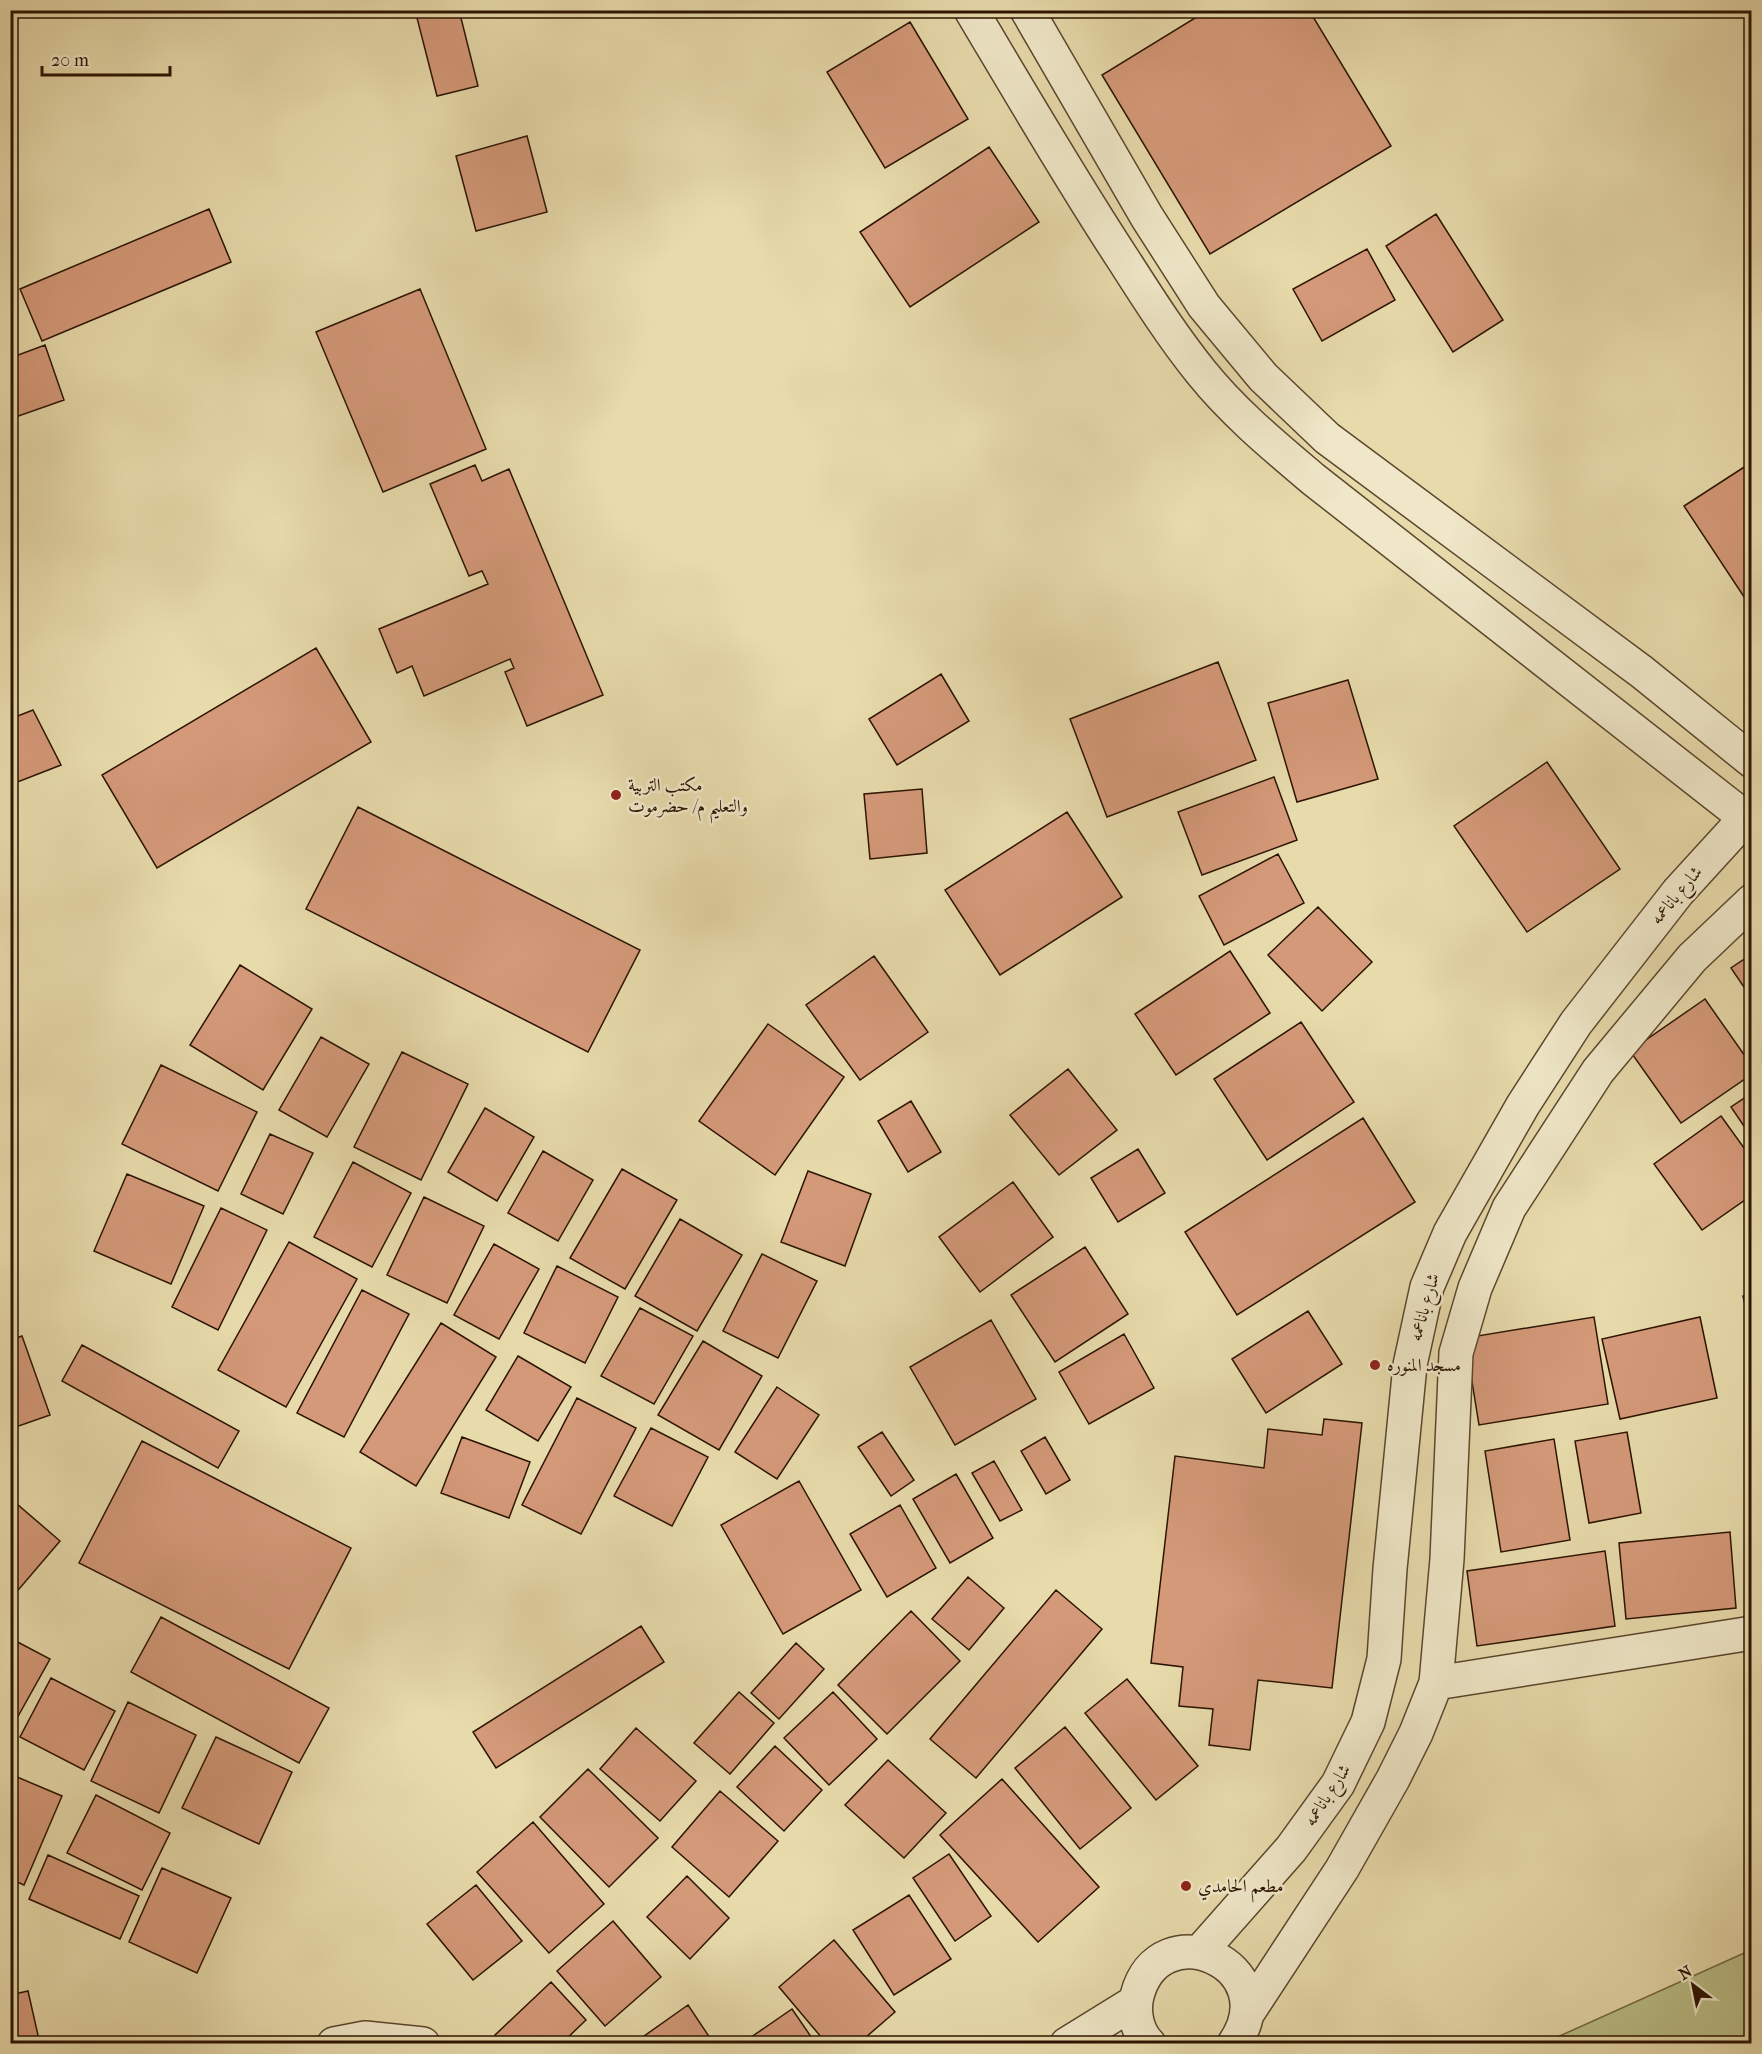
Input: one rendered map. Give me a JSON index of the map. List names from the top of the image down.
{
  "streets": {
    "street": ["شارع باناعمه"]
  },
  "places": ["مكتب التربية والتعليم م/ حضرموت", "مسجد المنوره", "مطعم الحامدي"],
  "scale_bar": "20 m",
  "north": "top left"
}
